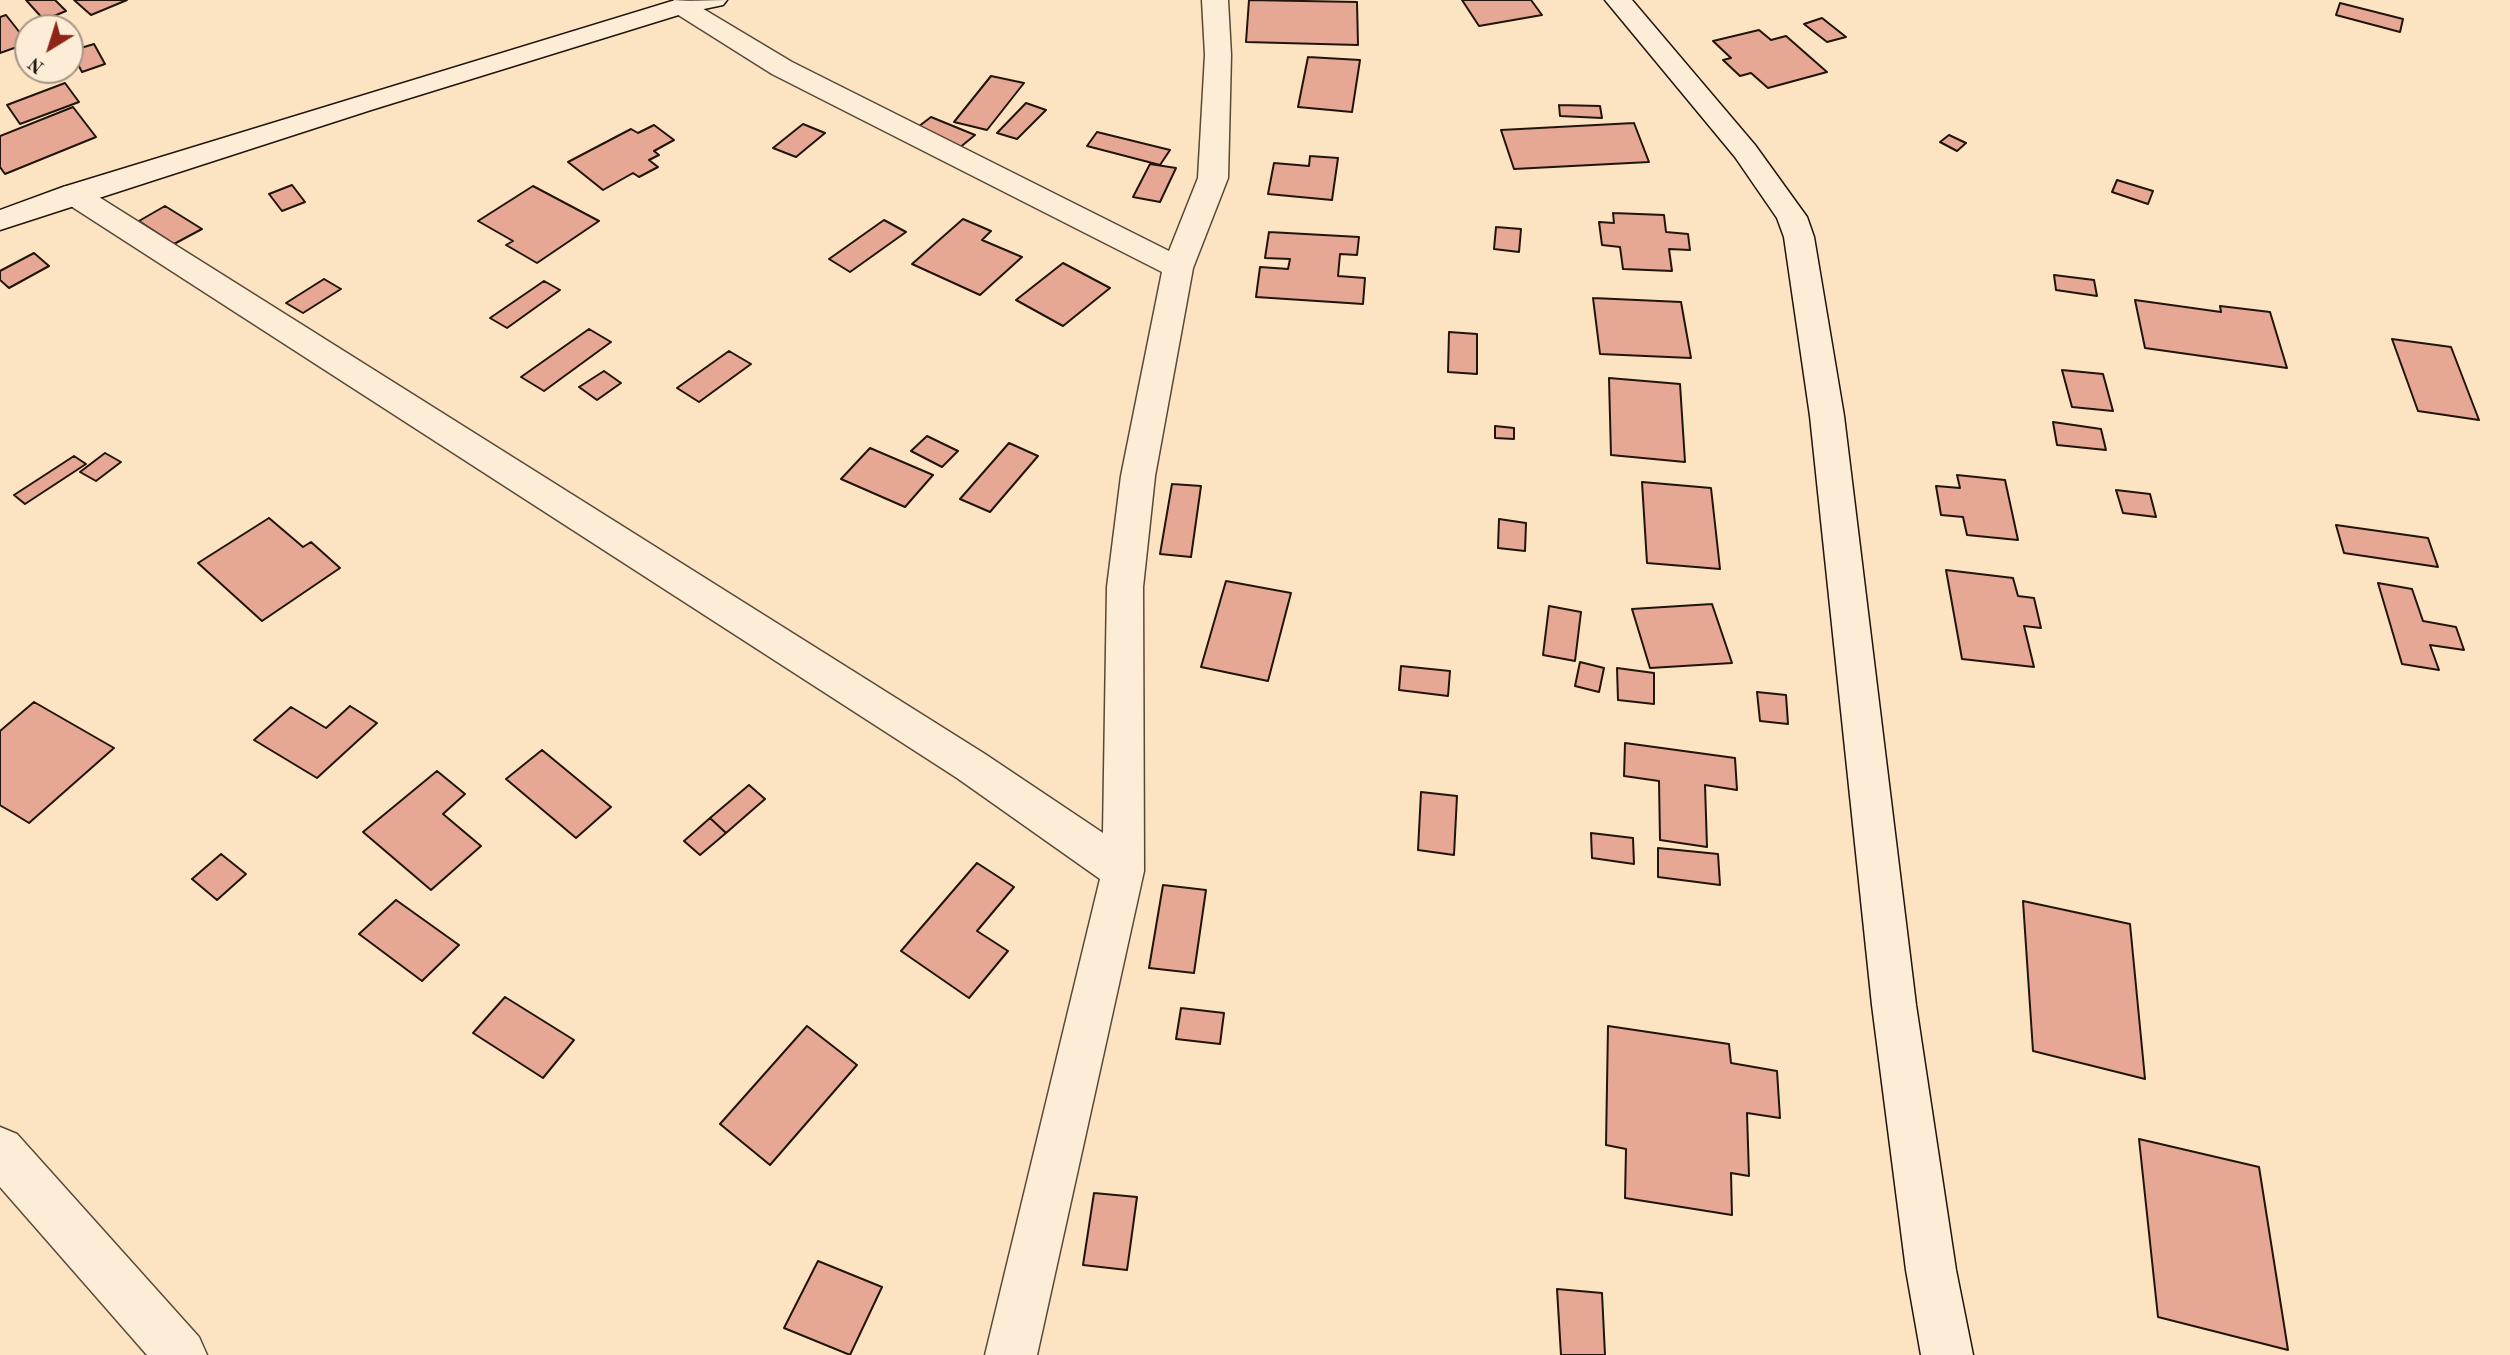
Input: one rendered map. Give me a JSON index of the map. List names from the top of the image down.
{
  "north": "bottom left"
}
